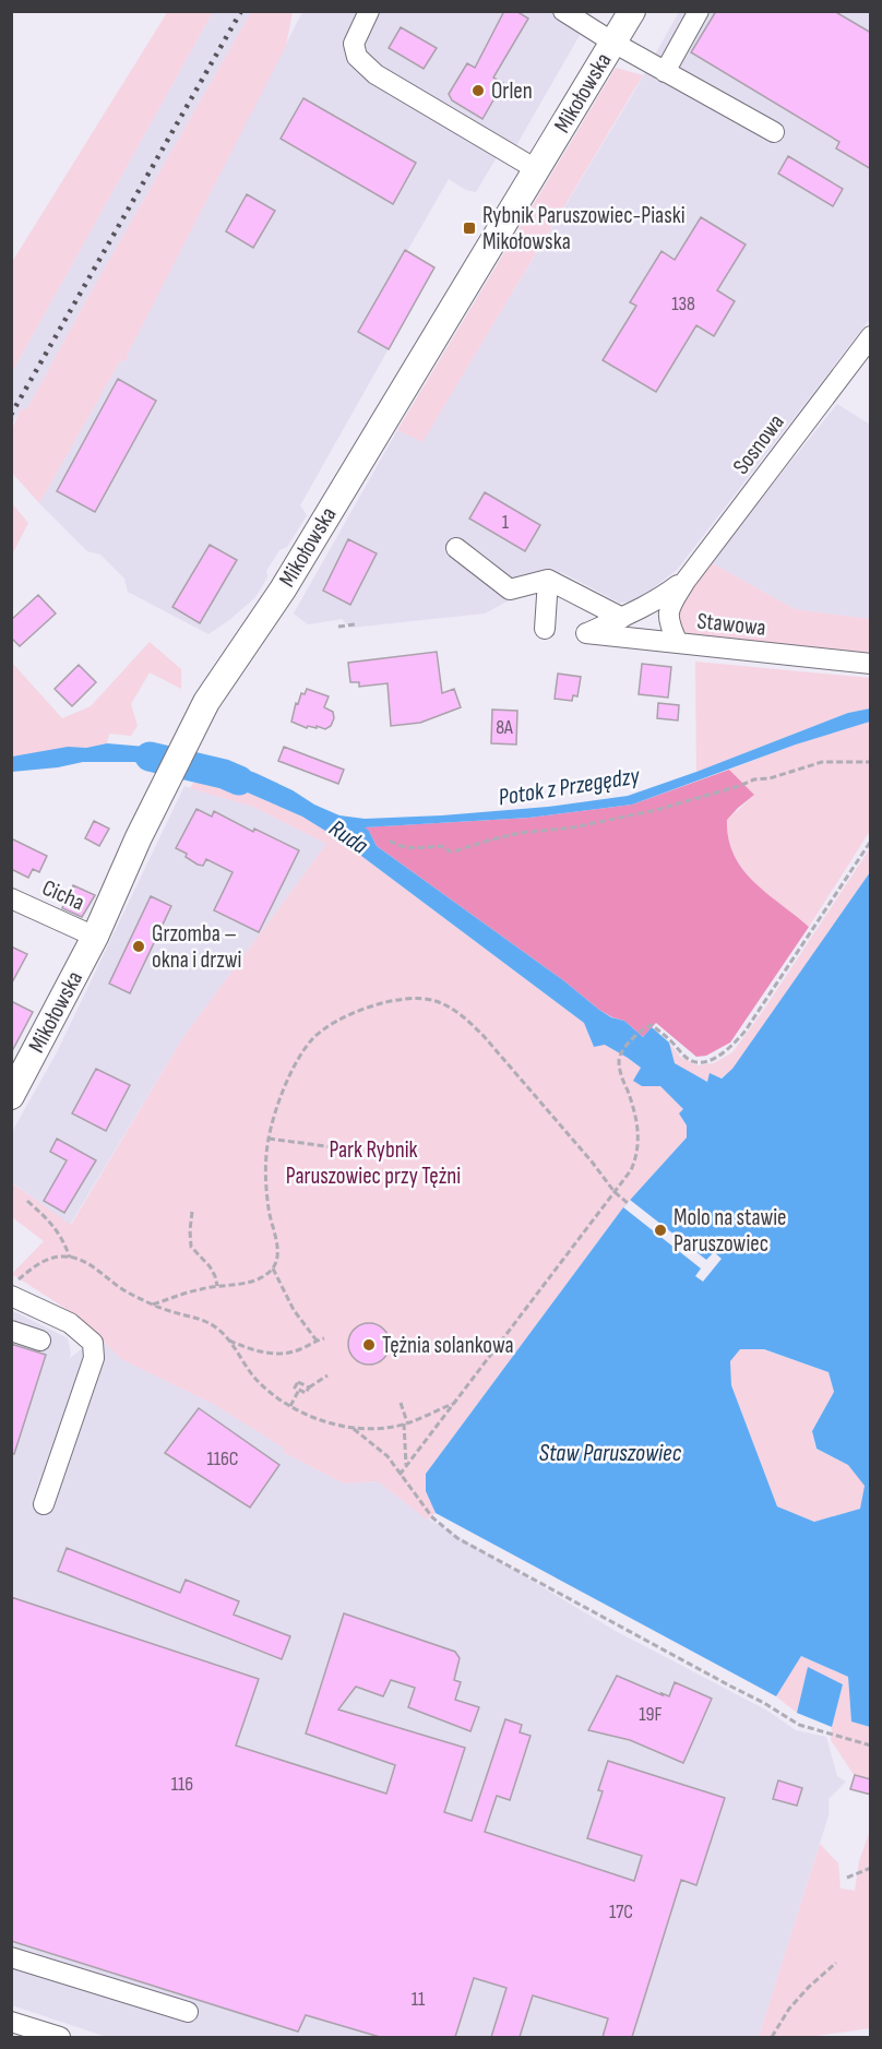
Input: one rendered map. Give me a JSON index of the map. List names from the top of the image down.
{
  "streets": {
    "main road": ["Mikołowska"],
    "street": ["Sosnowa", "Stawowa", "Cicha"]
  },
  "crossings": [
    ["Mikołowska", "Cicha"],
    ["Sosnowa", "Stawowa"]
  ],
  "water": ["Potok z Przegędzy", "Ruda", "Staw Paruszowiec"],
  "parks": ["Park Rybnik Paruszowiec przy Tężni"],
  "places": {
    "other": [
      "Orlen",
      "Grzomba – okna i drzwi",
      "Molo na stawie Paruszowiec",
      "Tężnia solankowa"
    ],
    "transit": ["Rybnik Paruszowiec-Piaski Mikołowska"]
  },
  "house_numbers": [
    "138",
    "1",
    "8A",
    "116C",
    "19F",
    "116",
    "17C",
    "11"
  ]
}
